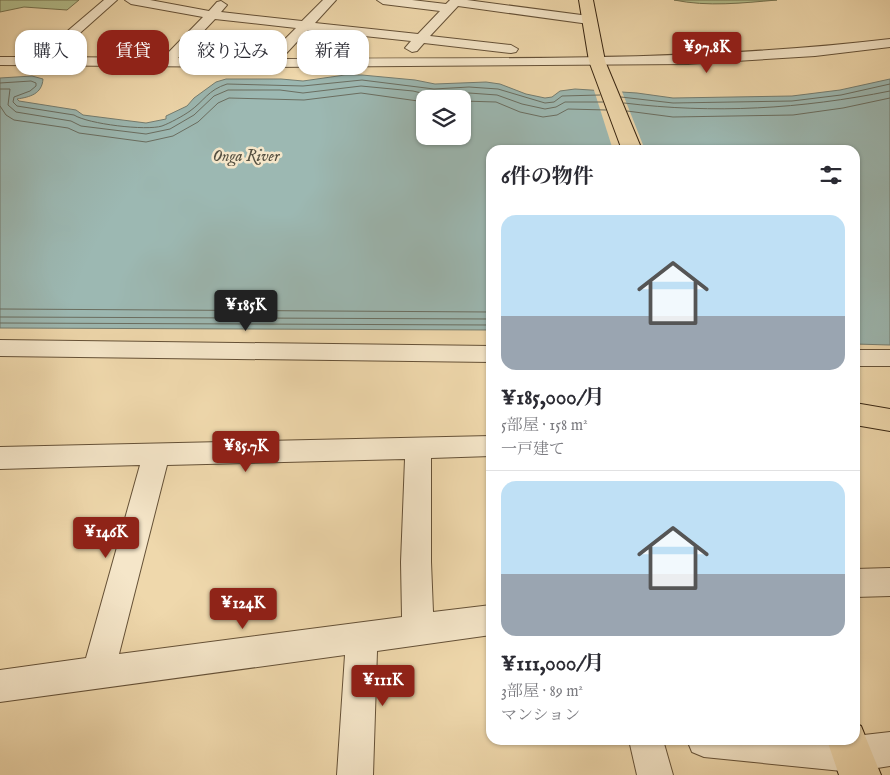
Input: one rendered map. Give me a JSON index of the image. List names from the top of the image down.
{
  "water": ["Onga River"],
  "page": {
    "chip": [
      "購入",
      "賃貸",
      "絞り込み",
      "新着"
    ],
    "price": [
      "¥97.8K",
      "¥185K",
      "¥85.7K",
      "¥146K",
      "¥124K",
      "¥111K"
    ],
    "heading": "6件の物件",
    "list": [
      {
        "name": "¥185,000/月",
        "note": "5部屋 · 158 m² · 一戸建て"
      },
      {
        "name": "¥111,000/月",
        "note": "3部屋 · 89 m² · マンション"
      }
    ]
  }
}
